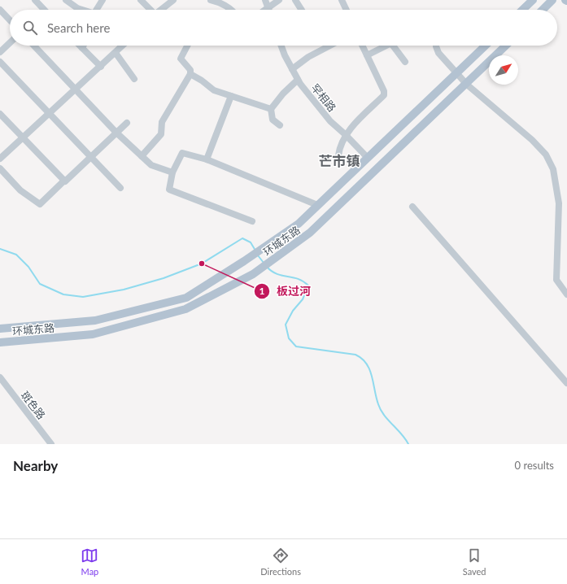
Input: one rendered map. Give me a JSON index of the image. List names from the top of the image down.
{
  "streets": {
    "main road": ["环城东路"],
    "street": ["罕相路", "斑色路"]
  },
  "crossings": [
    ["罕相路", "环城东路"]
  ],
  "districts": ["芒市镇"],
  "places": ["板过河"],
  "north": "top right",
  "page": {
    "search": "Search here",
    "heading": ["Nearby", "0 results"],
    "nav": ["Map", "Directions", "Saved"]
  }
}
